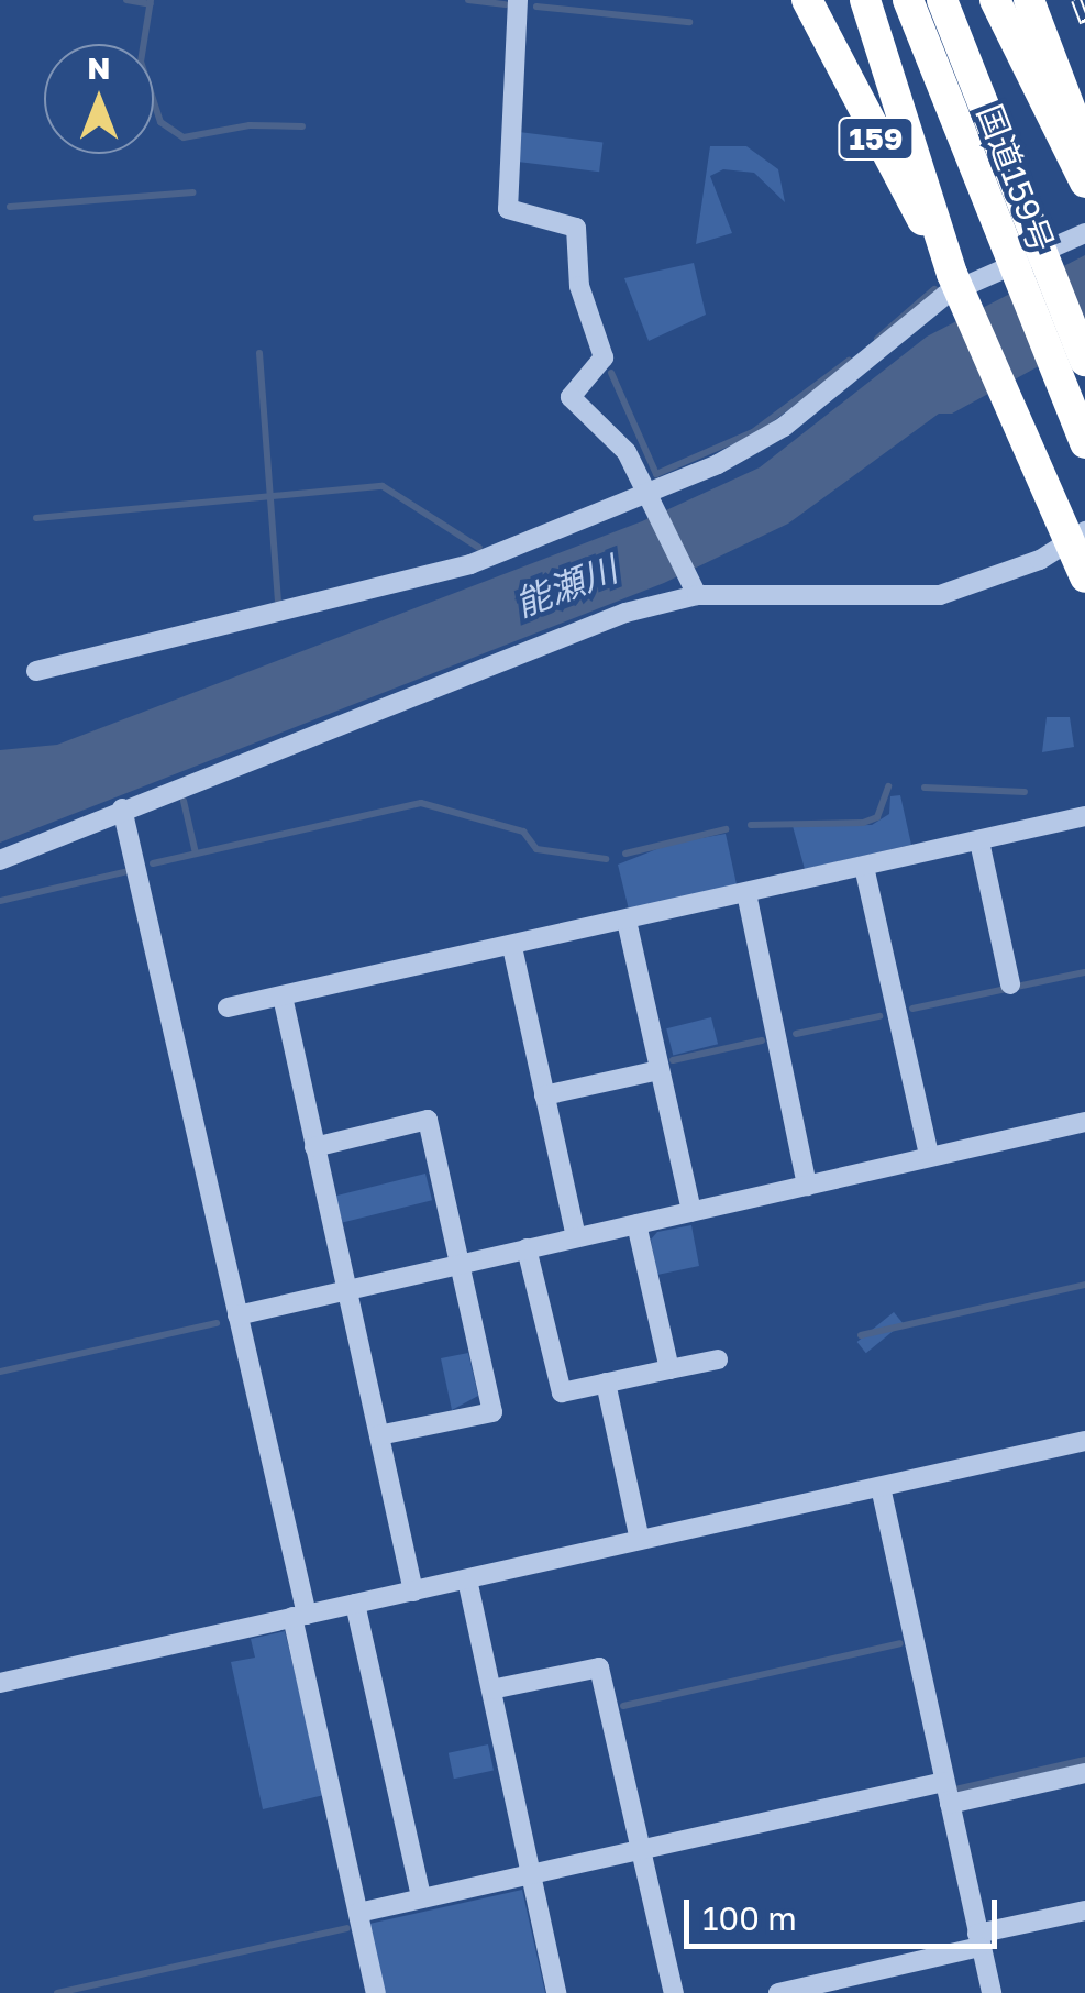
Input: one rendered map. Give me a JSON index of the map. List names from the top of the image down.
{
  "streets": {
    "highway": ["159", "国道159号"]
  },
  "water": ["能瀬川"],
  "scale_bar": "100 m",
  "north": "top"
}
